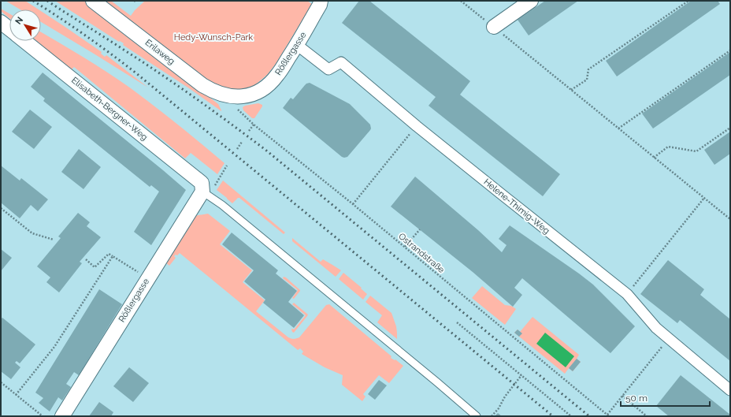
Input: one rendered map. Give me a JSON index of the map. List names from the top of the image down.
{
  "streets": {
    "street": [
      "Erilaweg",
      "Rößlergasse",
      "Elisabeth-Bergner-Weg",
      "Helene-Thimig-Weg"
    ],
    "path": ["Ostrandstraße"]
  },
  "crossings": [
    ["Erilaweg", "Rößlergasse"],
    ["Erilaweg", "Ostrandstraße"],
    ["Rößlergasse", "Elisabeth-Bergner-Weg"],
    ["Rößlergasse", "Helene-Thimig-Weg"],
    ["Rößlergasse", "Ostrandstraße"]
  ],
  "parks": ["Hedy-Wunsch-Park"],
  "scale_bar": "50 m",
  "north": "top left"
}
